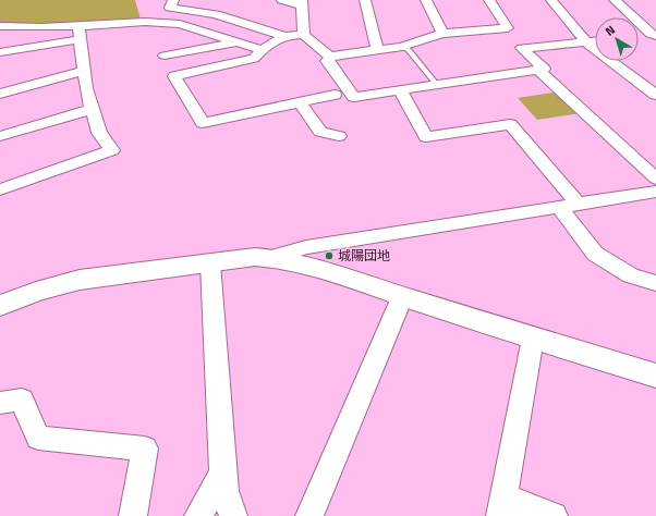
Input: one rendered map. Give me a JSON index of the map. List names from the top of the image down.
{
  "places": ["城陽団地"],
  "north": "top left"
}
